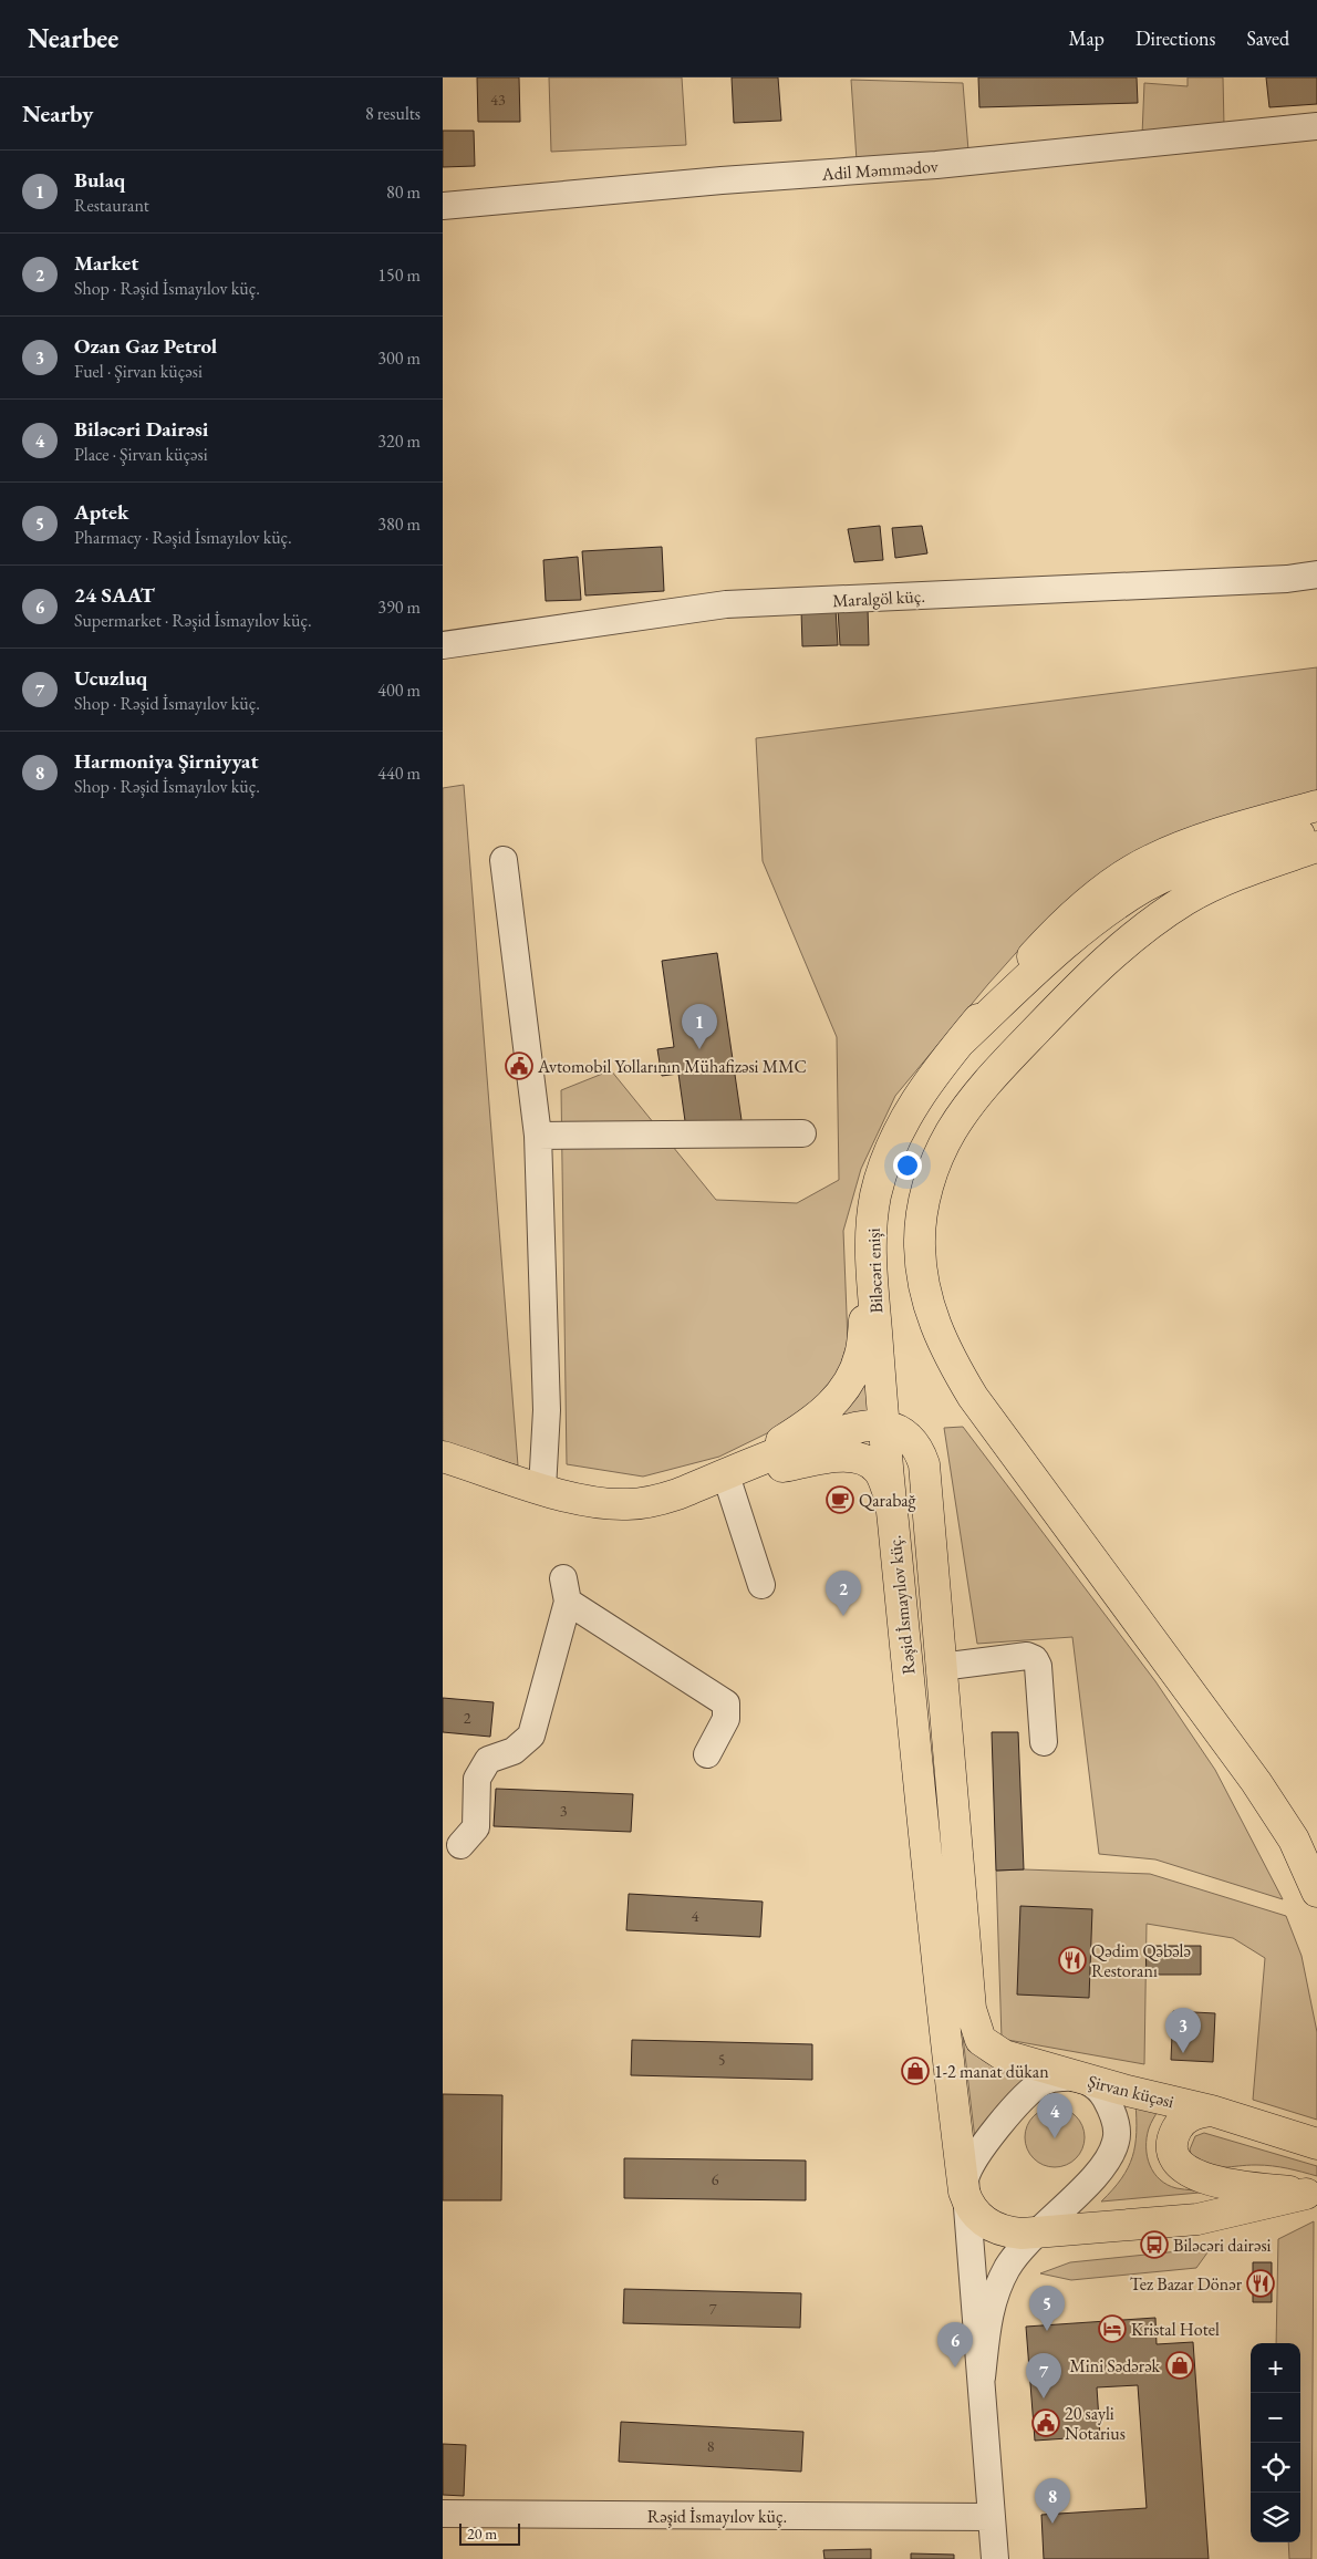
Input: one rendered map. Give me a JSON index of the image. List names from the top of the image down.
{
  "streets": {
    "main road": ["Biləcəri enişi", "Rəşid İsmayılov küç.", "Şirvan küçəsi"],
    "street": ["Adil Məmmədov", "Maralgöl küç."]
  },
  "crossings": [
    ["Biləcəri enişi", "Rəşid İsmayılov küç."],
    ["Rəşid İsmayılov küç.", "Şirvan küçəsi"]
  ],
  "places": {
    "public building": ["Avtomobil Yollarının Mühafizəsi MMC", "20 sayli Notarius"],
    "cafe": ["Qarabağ"],
    "restaurant": ["Qədim Qəbələ Restoranı", "Tez Bazar Dönər"],
    "shop": ["1-2 manat dükan", "Mini Sədərək"],
    "bus stop": ["Biləcəri dairəsi"],
    "hotel": ["Kristal Hotel"]
  },
  "house_numbers": [
    "43",
    "2",
    "3",
    "4",
    "5",
    "6",
    "7",
    "8"
  ],
  "scale_bar": "20 m",
  "page": {
    "header": "Nearbee",
    "nav": ["Map", "Directions", "Saved"],
    "heading": ["Nearby", "8 results"],
    "list": [
      {
        "mark": "1",
        "name": "Bulaq",
        "note": "Restaurant",
        "value": "80 m"
      },
      {
        "mark": "2",
        "name": "Market",
        "note": "Shop · Rəşid İsmayılov küç.",
        "value": "150 m"
      },
      {
        "mark": "3",
        "name": "Ozan Gaz Petrol",
        "note": "Fuel · Şirvan küçəsi",
        "value": "300 m"
      },
      {
        "mark": "4",
        "name": "Biləcəri Dairəsi",
        "note": "Place · Şirvan küçəsi",
        "value": "320 m"
      },
      {
        "mark": "5",
        "name": "Aptek",
        "note": "Pharmacy · Rəşid İsmayılov küç.",
        "value": "380 m"
      },
      {
        "mark": "6",
        "name": "24 SAAT",
        "note": "Supermarket · Rəşid İsmayılov küç.",
        "value": "390 m"
      },
      {
        "mark": "7",
        "name": "Ucuzluq",
        "note": "Shop · Rəşid İsmayılov küç.",
        "value": "400 m"
      },
      {
        "mark": "8",
        "name": "Harmoniya Şirniyyat",
        "note": "Shop · Rəşid İsmayılov küç.",
        "value": "440 m"
      }
    ],
    "pins": [
      "1",
      "2",
      "3",
      "4",
      "5",
      "6",
      "7",
      "8"
    ],
    "map_buttons": ["+", "−"],
    "scale": "20 m"
  }
}
